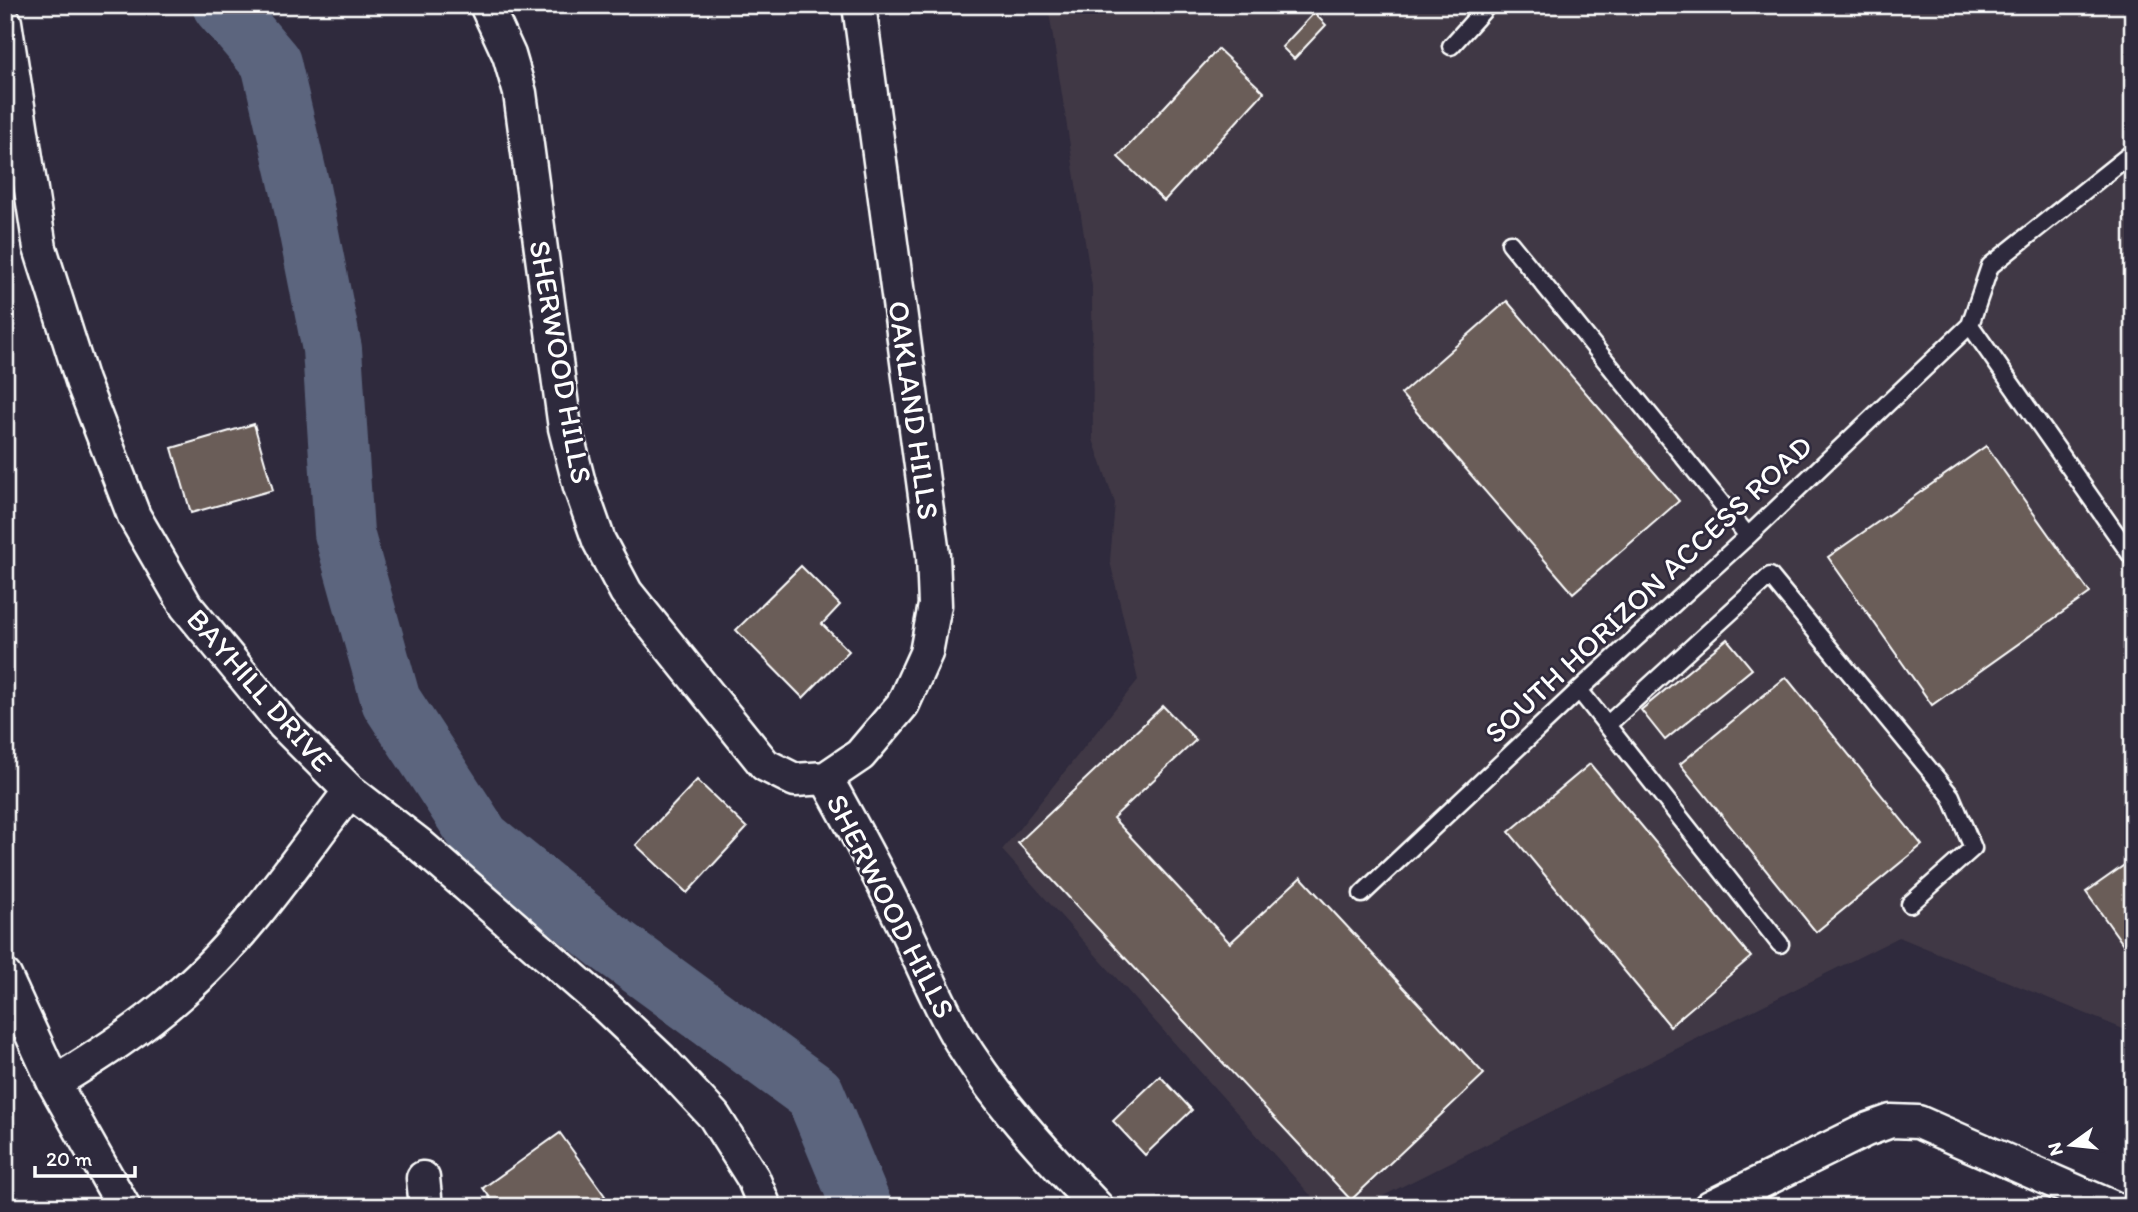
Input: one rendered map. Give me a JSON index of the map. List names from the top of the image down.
{
  "streets": {
    "street": ["SHERWOOD HILLS", "OAKLAND HILLS", "BAYHILL DRIVE"],
    "lane": ["SOUTH HORIZON ACCESS ROAD"]
  },
  "crossings": [
    ["SHERWOOD HILLS", "OAKLAND HILLS"]
  ],
  "scale_bar": "20 m",
  "north": "left"
}
